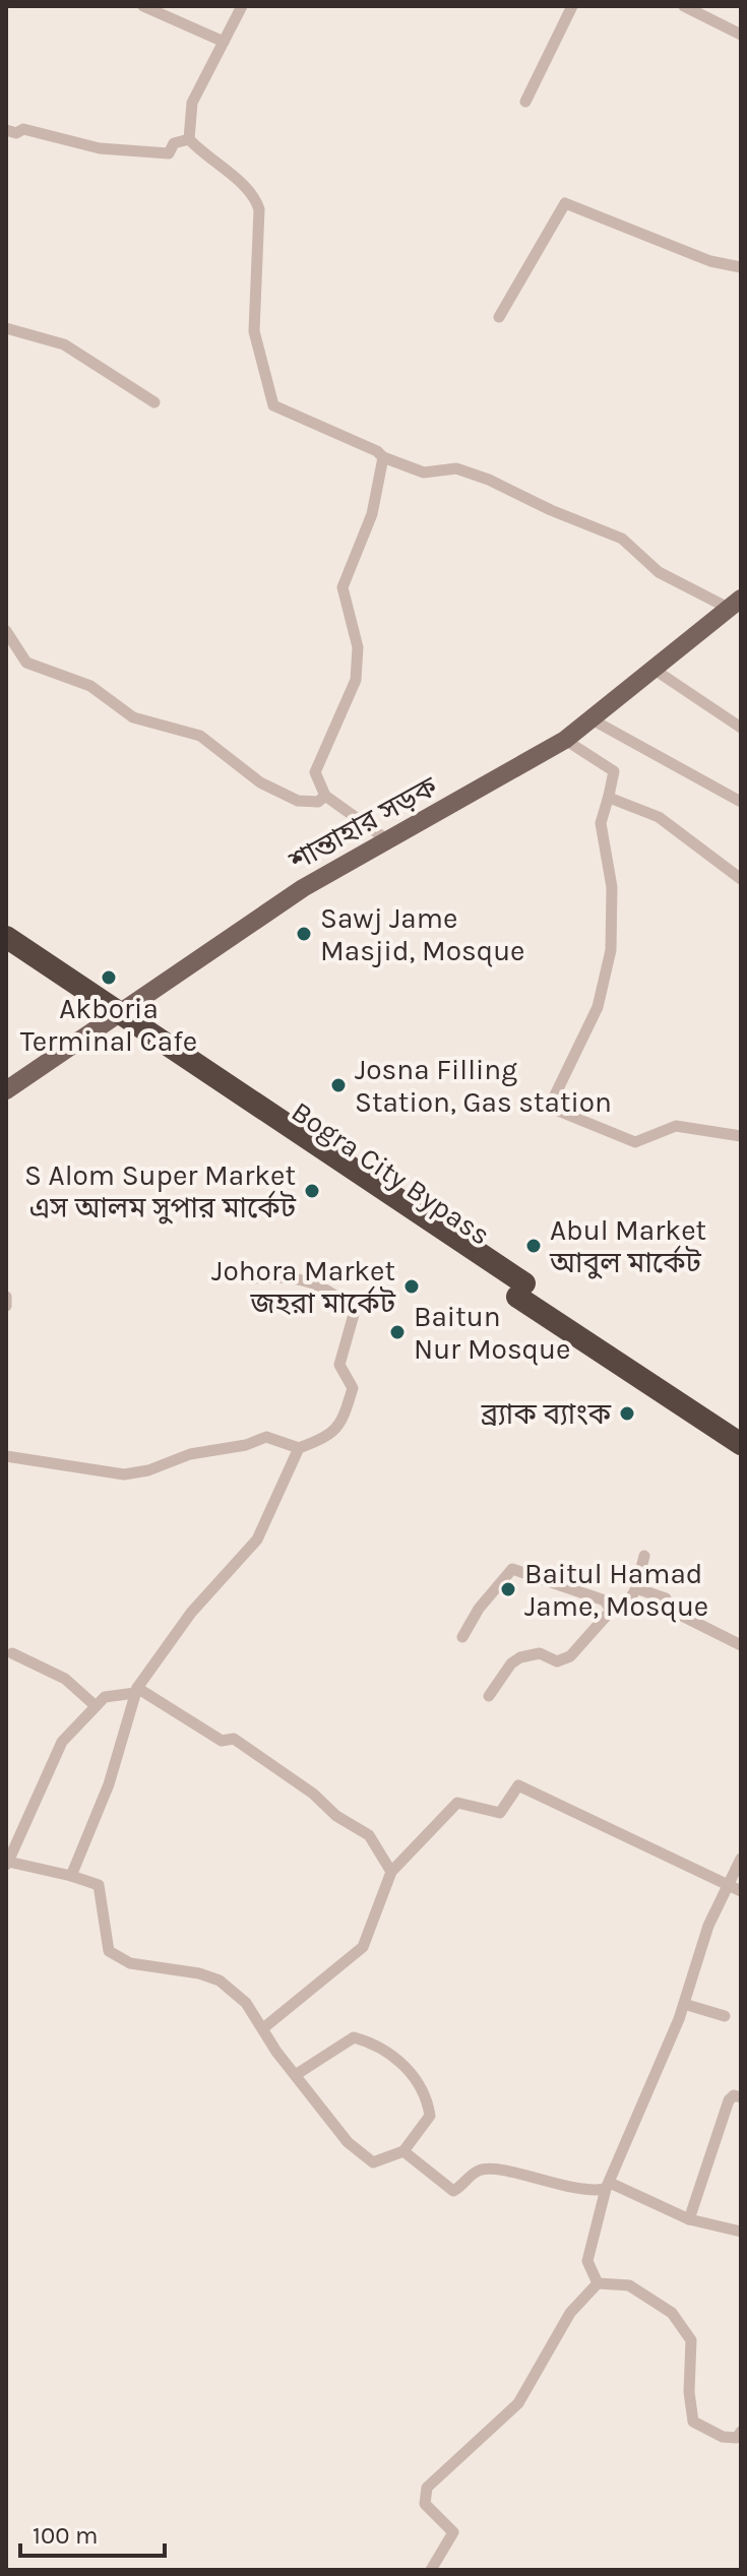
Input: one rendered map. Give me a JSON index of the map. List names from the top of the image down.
{
  "streets": {
    "highway": ["Bogra City Bypass"],
    "main road": ["শান্তাহার সড়ক"]
  },
  "places": [
    "Sawj Jame Masjid, Mosque",
    "Akboria Terminal Cafe",
    "Josna Filling Station, Gas station",
    "S Alom Super Market এস আলম সুপার মার্কেট",
    "Abul Market আবুল মার্কেট",
    "Johora Market জহরা মার্কেট",
    "Baitun Nur Mosque",
    "ব্র্যাক ব্যাংক",
    "Baitul Hamad Jame, Mosque"
  ],
  "scale_bar": "100 m"
}
